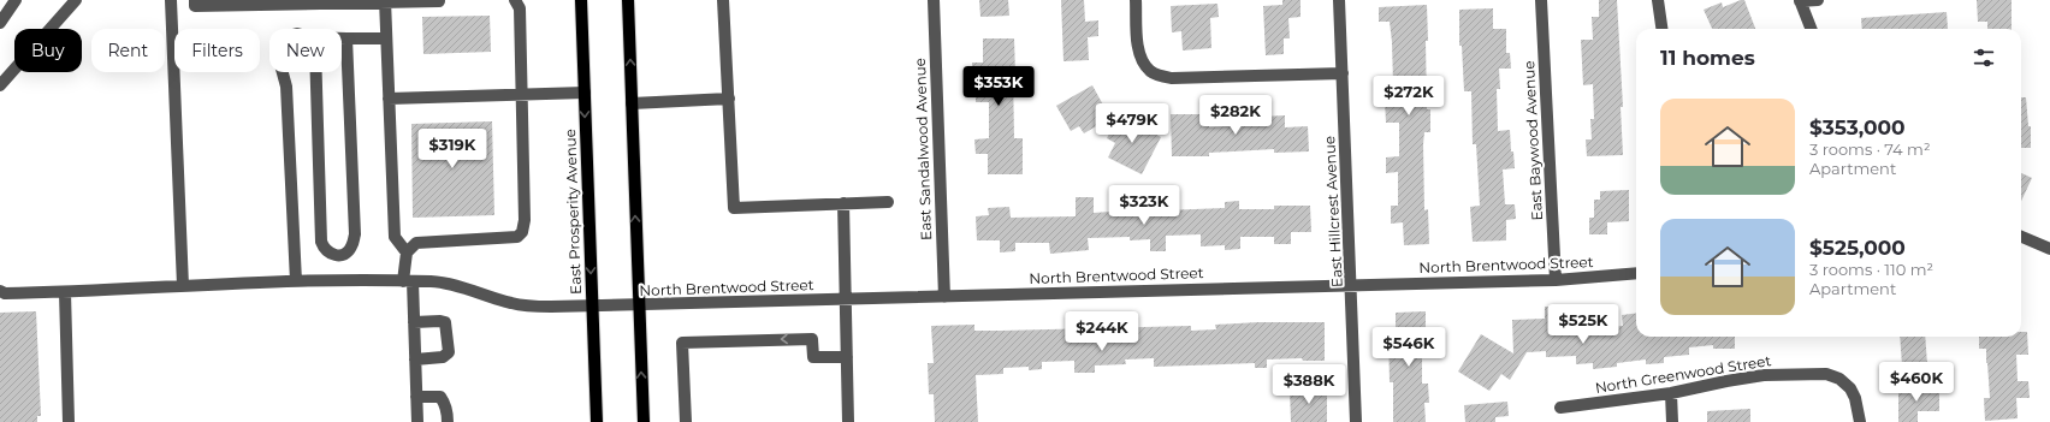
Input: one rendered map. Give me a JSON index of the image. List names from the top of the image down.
{
  "streets": {
    "main road": ["East Prosperity Avenue"],
    "street": [
      "East Baywood Avenue",
      "East Sandalwood Avenue",
      "East Hillcrest Avenue",
      "North Brentwood Street",
      "North Greenwood Street"
    ]
  },
  "crossings": [
    ["East Baywood Avenue", "North Brentwood Street"],
    ["East Sandalwood Avenue", "North Brentwood Street"],
    ["East Prosperity Avenue", "North Brentwood Street"],
    ["East Hillcrest Avenue", "North Brentwood Street"]
  ],
  "page": {
    "chip": [
      "Buy",
      "Rent",
      "Filters",
      "New"
    ],
    "heading": "11 homes",
    "price": [
      "$353K",
      "$272K",
      "$282K",
      "$479K",
      "$319K",
      "$323K",
      "$525K",
      "$244K",
      "$546K",
      "$460K",
      "$388K"
    ],
    "list": [
      {
        "name": "$353,000",
        "note": "3 rooms · 74 m² · Apartment"
      },
      {
        "name": "$525,000",
        "note": "3 rooms · 110 m² · Apartment"
      }
    ]
  }
}
